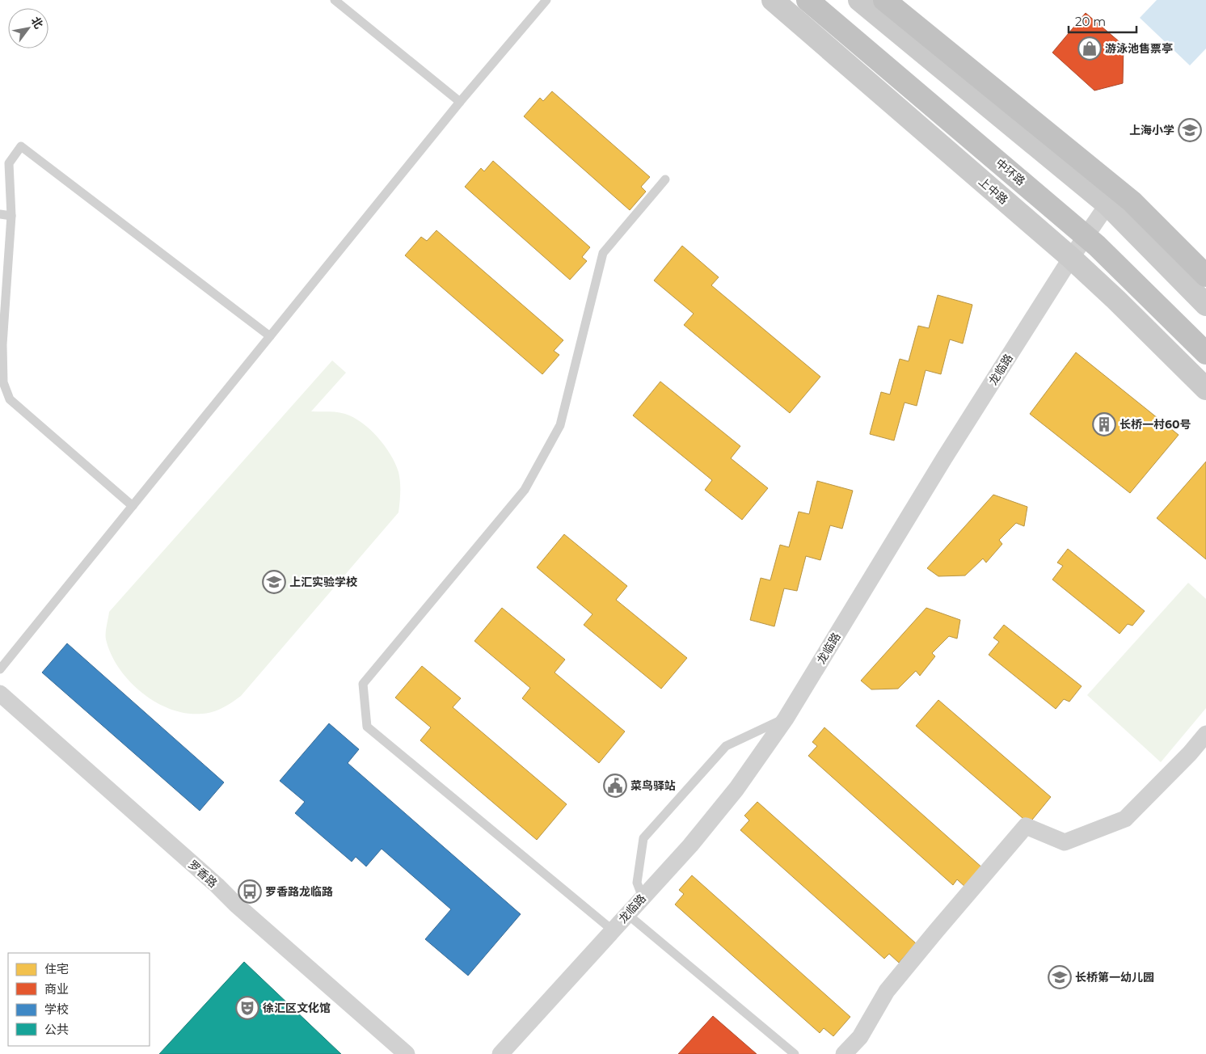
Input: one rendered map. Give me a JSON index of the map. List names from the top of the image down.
{
  "streets": {
    "highway": ["中环路"],
    "main road": ["上中路"],
    "street": ["龙临路", "罗香路"]
  },
  "crossings": [
    ["上中路", "龙临路"]
  ],
  "places": {
    "shop": ["游泳池售票亭"],
    "school or university": ["上海小学", "上汇实验学校", "长桥第一幼儿园"],
    "building": ["长桥一村60号"],
    "public building": ["菜鸟驿站"],
    "bus stop": ["罗香路龙临路"],
    "theatre": ["徐汇区文化馆"]
  },
  "legend": [
    "住宅",
    "商业",
    "学校",
    "公共"
  ],
  "scale_bar": "20 m",
  "north": "top right"
}
